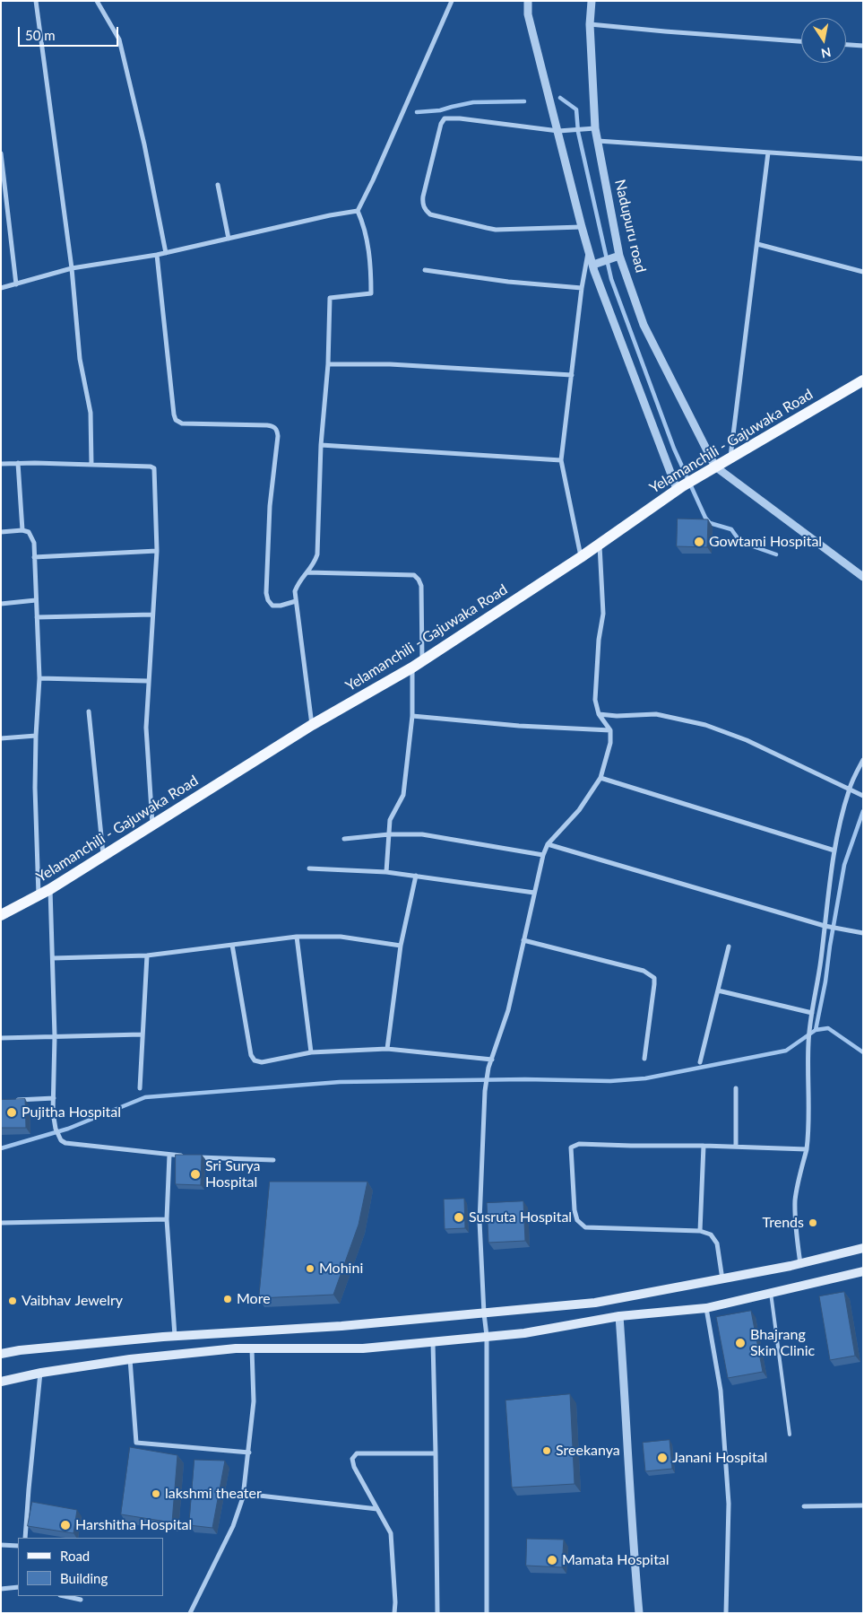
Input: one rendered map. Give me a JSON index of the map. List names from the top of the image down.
{
  "streets": {
    "main road": ["Yelamanchili - Gajuwaka Road"],
    "street": ["Nadupuru road"]
  },
  "crossings": [
    ["Nadupuru road", "Yelamanchili - Gajuwaka Road"]
  ],
  "places": [
    "Gowtami Hospital",
    "Pujitha Hospital",
    "Sri Surya Hospital",
    "Susruta Hospital",
    "Trends",
    "Mohini",
    "More",
    "Vaibhav Jewelry",
    "Bhajrang Skin Clinic",
    "Sreekanya",
    "Janani Hospital",
    "lakshmi theater",
    "Harshitha Hospital",
    "Mamata Hospital"
  ],
  "legend": ["Road", "Building"],
  "scale_bar": "50 m",
  "north": "bottom"
}
